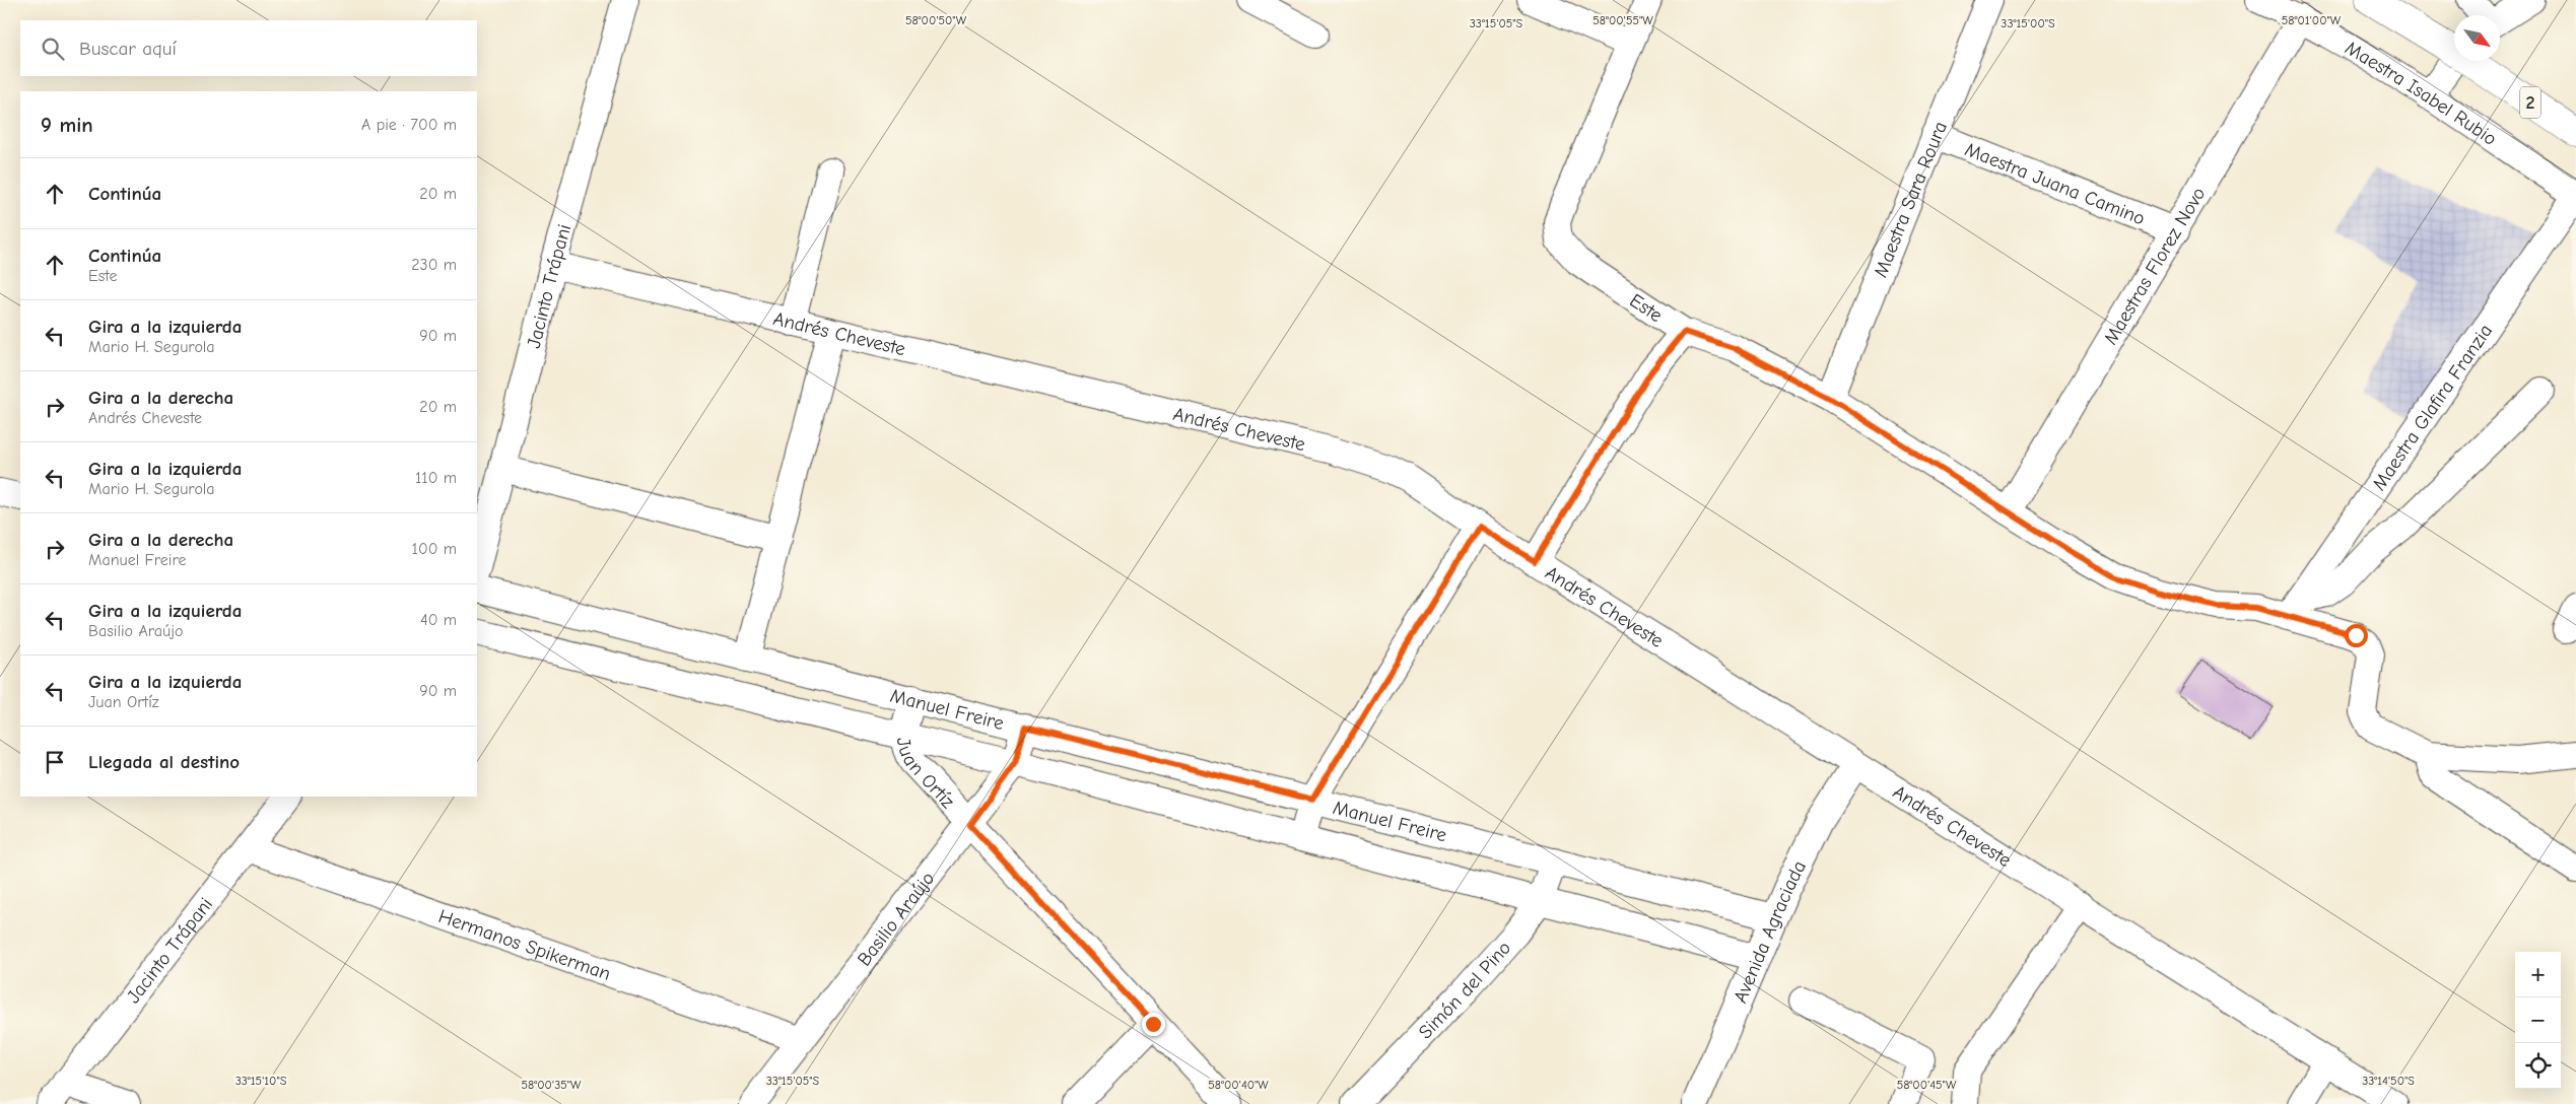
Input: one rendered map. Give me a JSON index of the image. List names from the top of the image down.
{
  "streets": {
    "highway": ["2"],
    "street": [
      "Maestra Isabel Rubio",
      "Maestra Juana Camino",
      "Maestra Sara Roura",
      "Maestras Florez Novo",
      "Jacinto Trápani",
      "Este",
      "Andrés Cheveste",
      "Maestra Glafira Franzia",
      "Manuel Freire",
      "Juan Ortíz",
      "Basilio Araújo",
      "Avenida Agraciada",
      "Hermanos Spikerman",
      "Simón del Pino"
    ]
  },
  "crossings": [
    ["Maestra Isabel Rubio", "Maestras Florez Novo"],
    ["Maestra Isabel Rubio", "Maestra Glafira Franzia"],
    ["Maestra Juana Camino", "Maestra Sara Roura"],
    ["Maestra Juana Camino", "Maestras Florez Novo"],
    ["Maestra Sara Roura", "Este"],
    ["Maestras Florez Novo", "Este"],
    ["Jacinto Trápani", "Andrés Cheveste"],
    ["Jacinto Trápani", "Hermanos Spikerman"],
    ["Este", "Maestra Glafira Franzia"],
    ["Andrés Cheveste", "Avenida Agraciada"],
    ["Manuel Freire", "Juan Ortíz"],
    ["Manuel Freire", "Basilio Araújo"],
    ["Manuel Freire", "Avenida Agraciada"],
    ["Manuel Freire", "Simón del Pino"],
    ["Juan Ortíz", "Basilio Araújo"],
    ["Basilio Araújo", "Hermanos Spikerman"]
  ],
  "north": "bottom right",
  "page": {
    "search": "Buscar aquí",
    "heading": ["9 min", "A pie · 700 m"],
    "list": [
      ["Continúa", "20 m"],
      ["Continúa", "Este", "230 m"],
      ["Gira a la izquierda", "Mario H. Segurola", "90 m"],
      ["Gira a la derecha", "Andrés Cheveste", "20 m"],
      ["Gira a la izquierda", "Mario H. Segurola", "110 m"],
      ["Gira a la derecha", "Manuel Freire", "100 m"],
      ["Gira a la izquierda", "Basilio Araújo", "40 m"],
      ["Gira a la izquierda", "Juan Ortíz", "90 m"],
      "Llegada al destino"
    ],
    "map_buttons": ["+", "−"]
  },
  "coordinates": [
    "58°00'55\"W",
    "58°01'00\"W",
    "58°00'50\"W",
    "33°15'05\"S",
    "33°15'00\"S",
    "33°15'10\"S",
    "33°14'50\"S",
    "58°00'35\"W",
    "58°00'40\"W",
    "58°00'45\"W"
  ]
}
